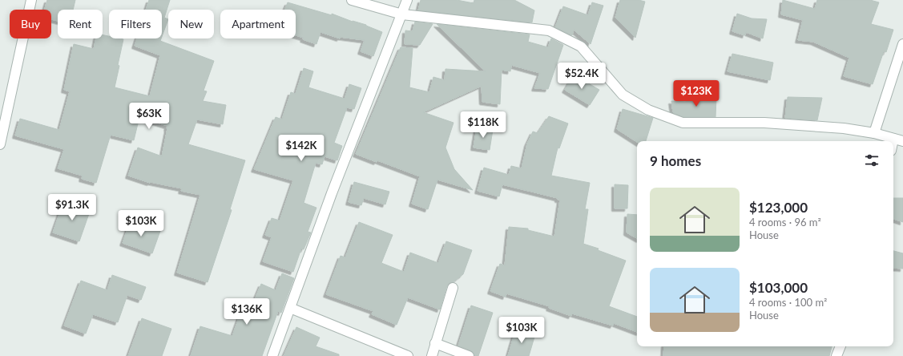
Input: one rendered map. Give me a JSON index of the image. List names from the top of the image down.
{
  "page": {
    "chip": [
      "Buy",
      "Rent",
      "Filters",
      "New",
      "Apartment"
    ],
    "price": [
      "$52.4K",
      "$123K",
      "$63K",
      "$118K",
      "$142K",
      "$91.3K",
      "$103K",
      "$136K",
      "$103K"
    ],
    "heading": "9 homes",
    "list": [
      {
        "name": "$123,000",
        "note": "4 rooms · 96 m² · House"
      },
      {
        "name": "$103,000",
        "note": "4 rooms · 100 m² · House"
      }
    ]
  }
}
